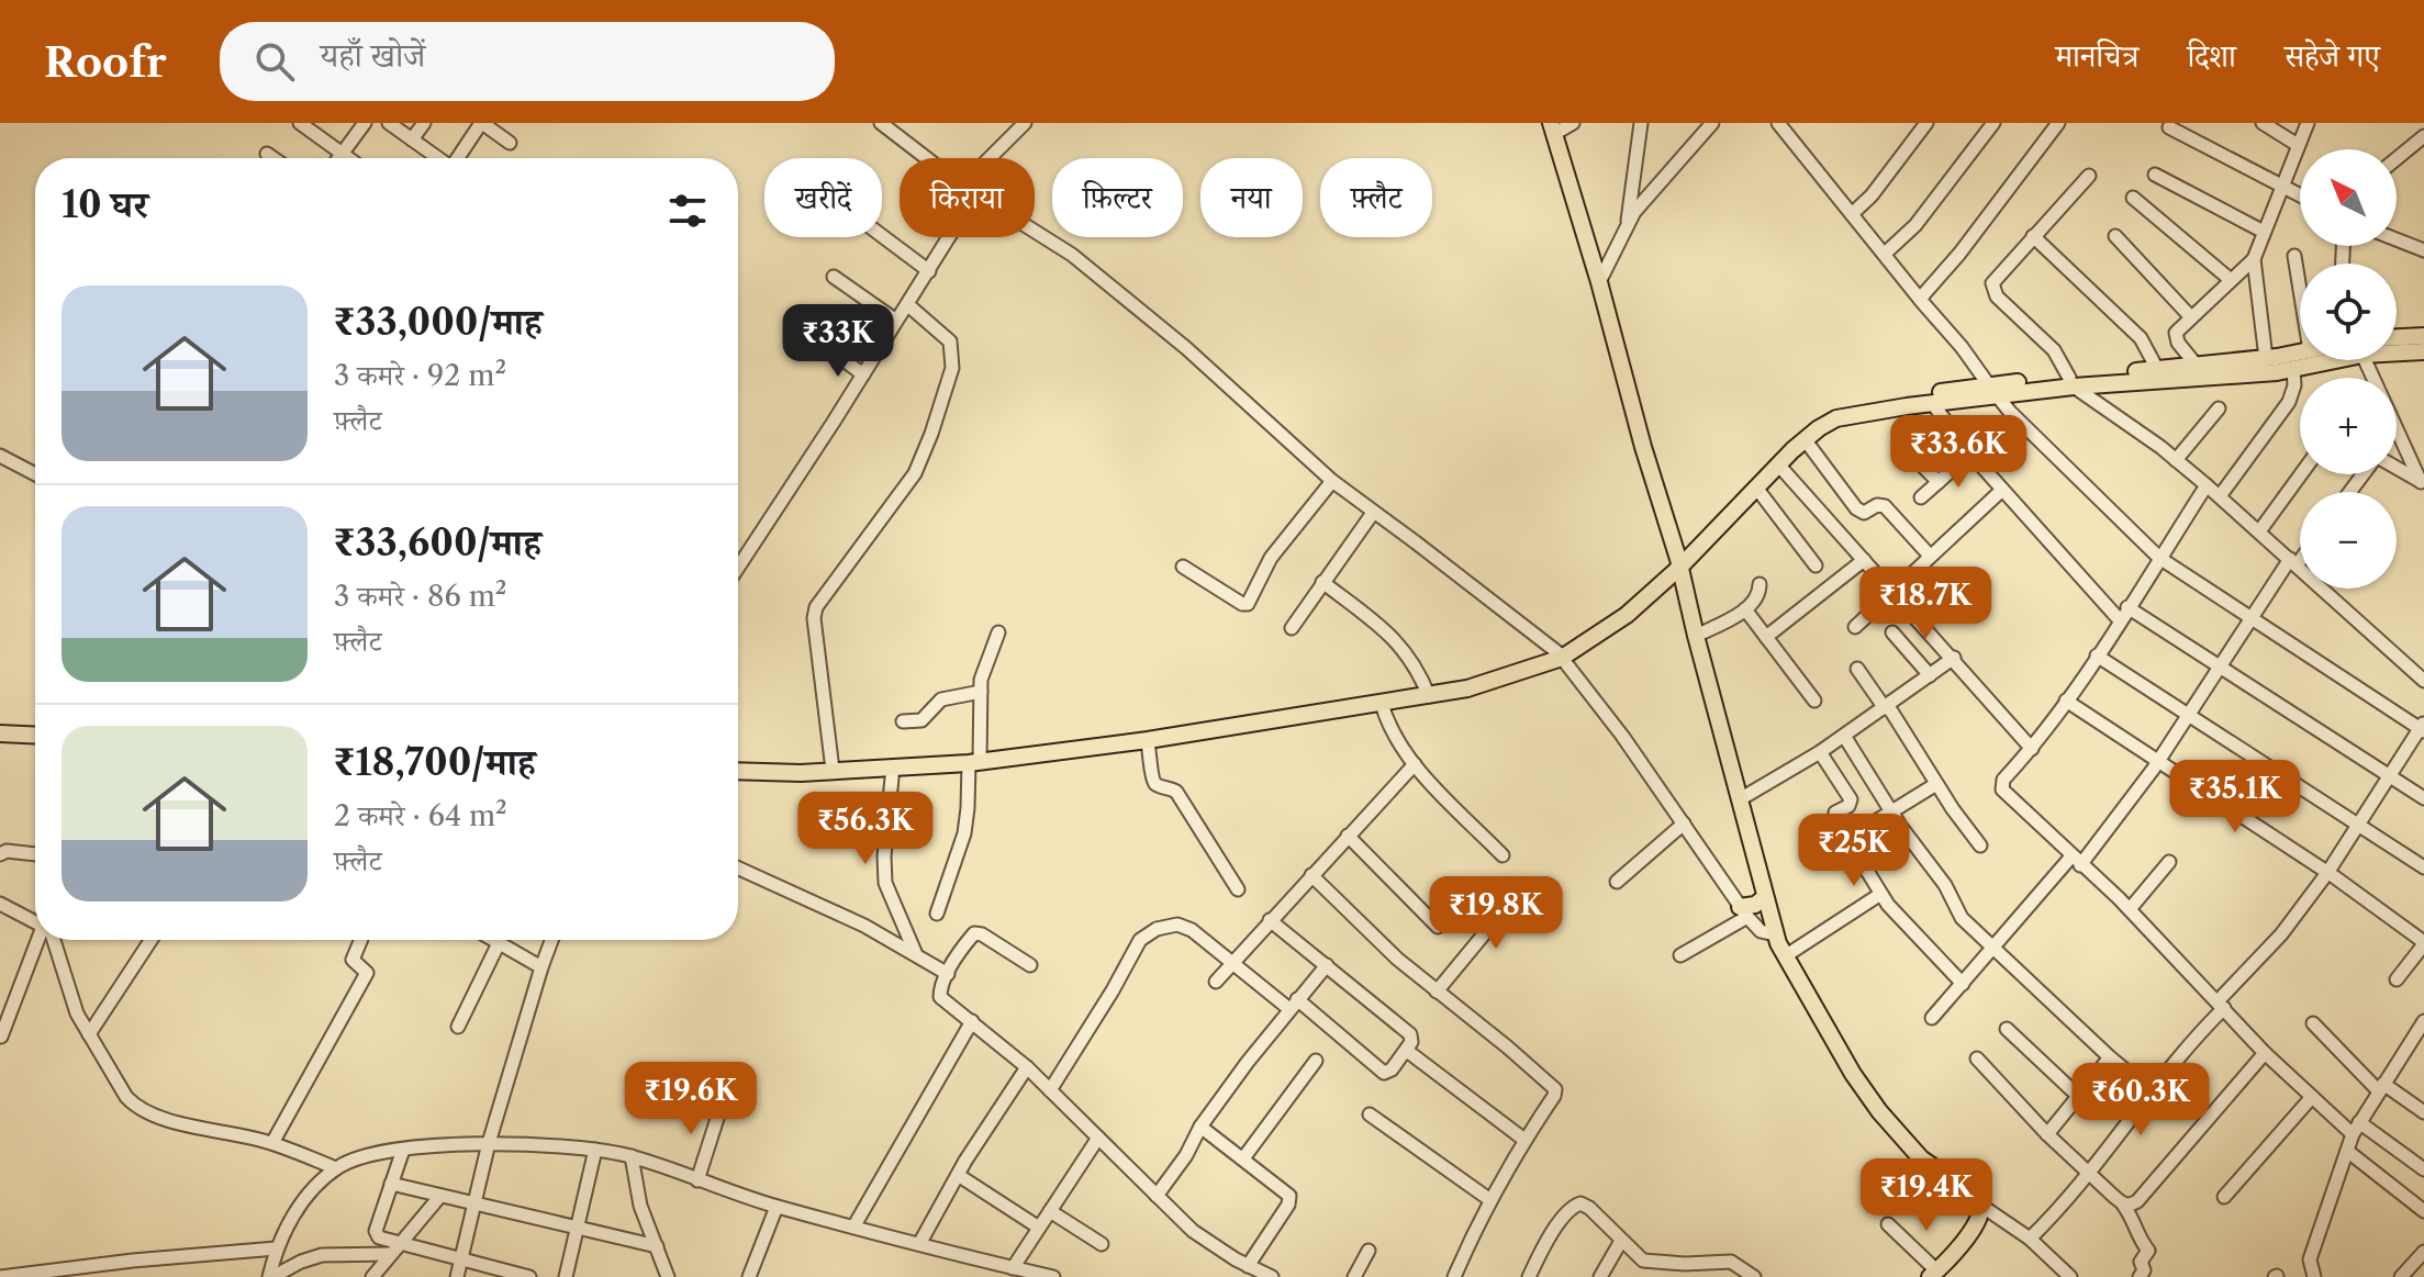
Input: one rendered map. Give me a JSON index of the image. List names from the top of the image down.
{
  "north": "top left",
  "page": {
    "header": "Roofr",
    "search": "यहाँ खोजें",
    "nav": ["मानचित्र", "दिशा", "सहेजे गए"],
    "map_buttons": ["+", "−"],
    "chip": [
      "खरीदें",
      "किराया",
      "फ़िल्टर",
      "नया",
      "फ़्लैट"
    ],
    "heading": "10 घर",
    "list": [
      {
        "name": "₹33,000/माह",
        "note": "3 कमरे · 92 m² · फ़्लैट"
      },
      {
        "name": "₹33,600/माह",
        "note": "3 कमरे · 86 m² · फ़्लैट"
      },
      {
        "name": "₹18,700/माह",
        "note": "2 कमरे · 64 m² · फ़्लैट"
      }
    ],
    "price": [
      "₹33K",
      "₹33.6K",
      "₹18.7K",
      "₹35.1K",
      "₹56.3K",
      "₹25K",
      "₹19.8K",
      "₹19.6K",
      "₹60.3K",
      "₹19.4K"
    ]
  }
}
